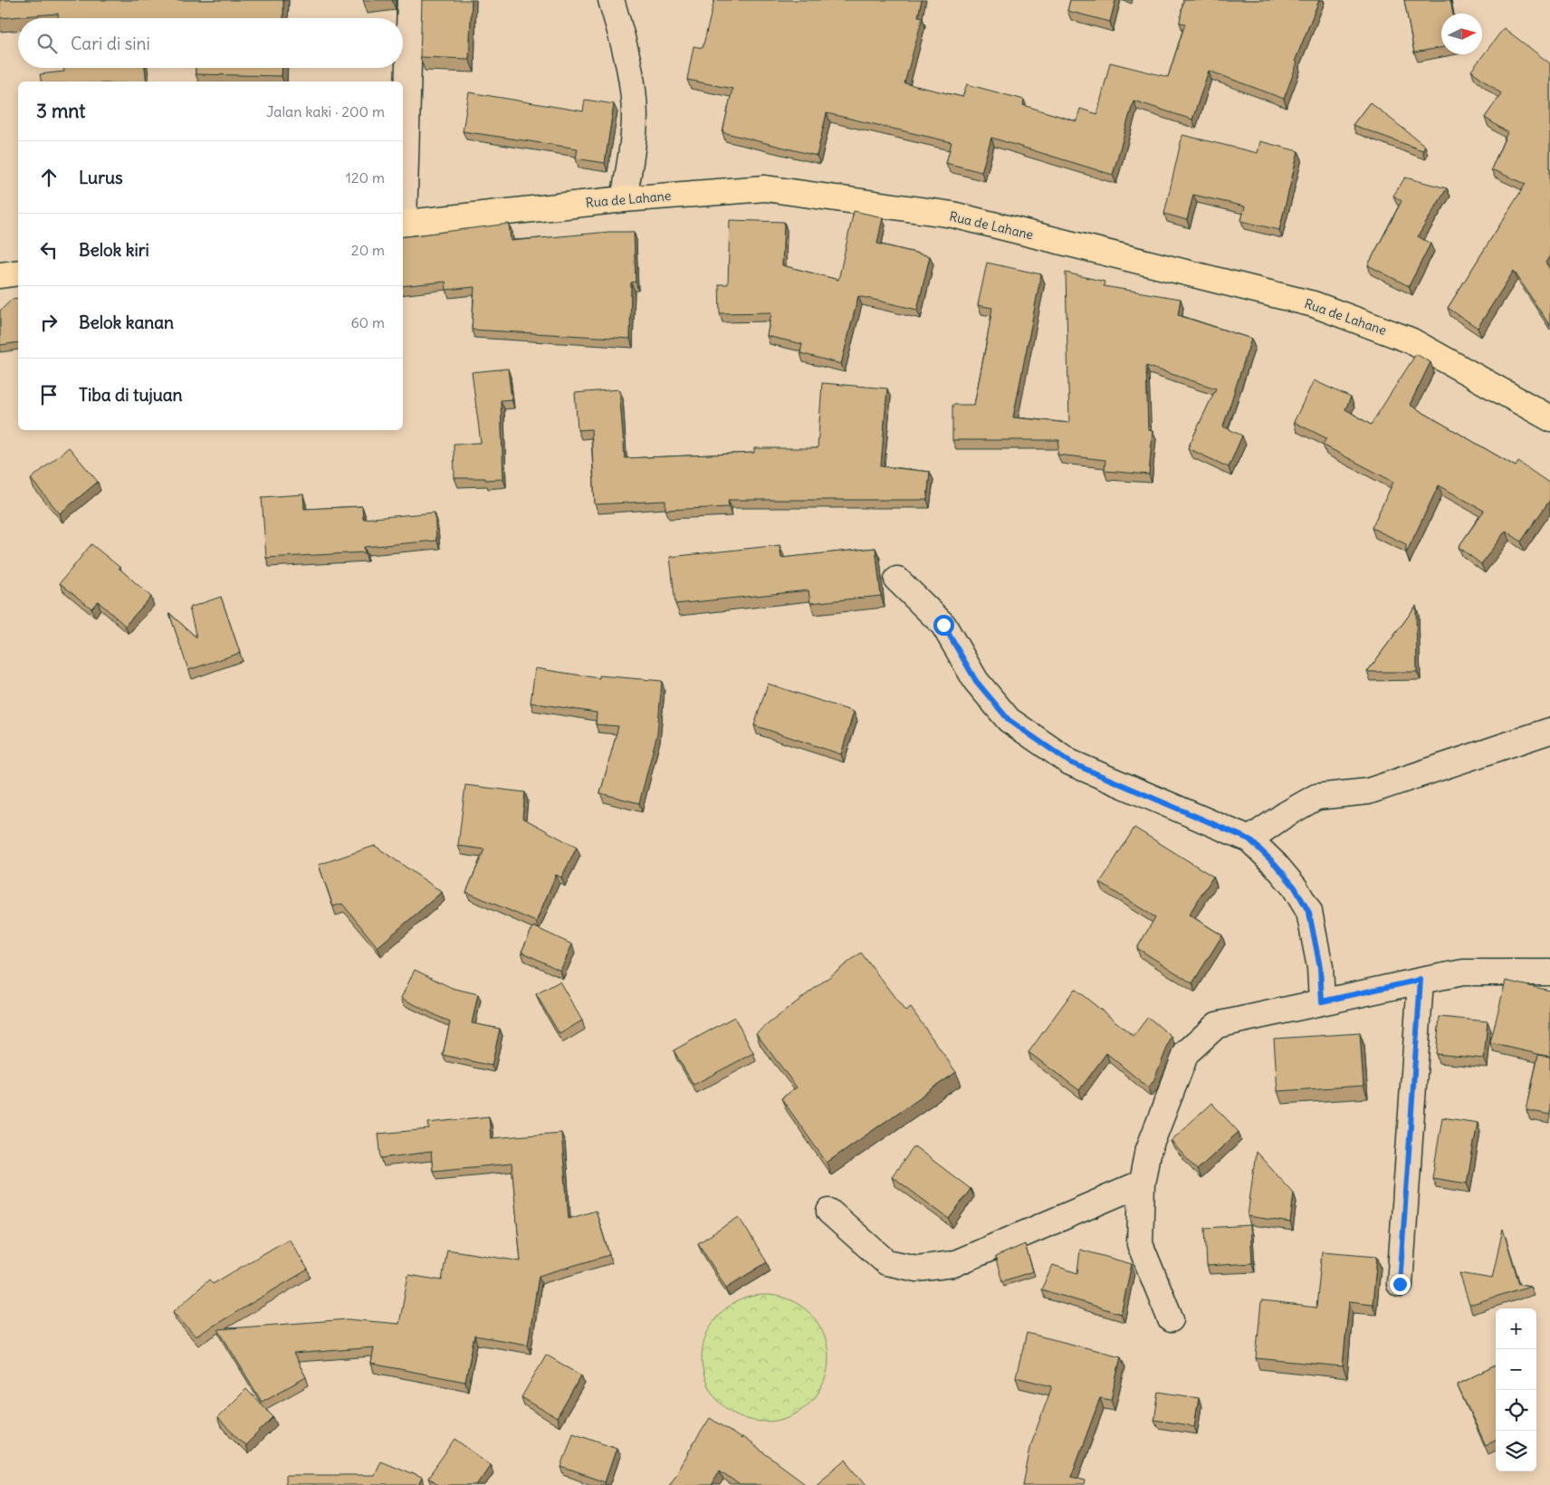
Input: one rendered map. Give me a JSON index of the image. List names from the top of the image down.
{
  "streets": {
    "main road": ["Rua de Lahane"]
  },
  "north": "right",
  "page": {
    "search": "Cari di sini",
    "heading": ["3 mnt", "Jalan kaki · 200 m"],
    "list": [
      ["Lurus", "120 m"],
      ["Belok kiri", "20 m"],
      ["Belok kanan", "60 m"],
      "Tiba di tujuan"
    ],
    "map_buttons": ["+", "−"]
  }
}
